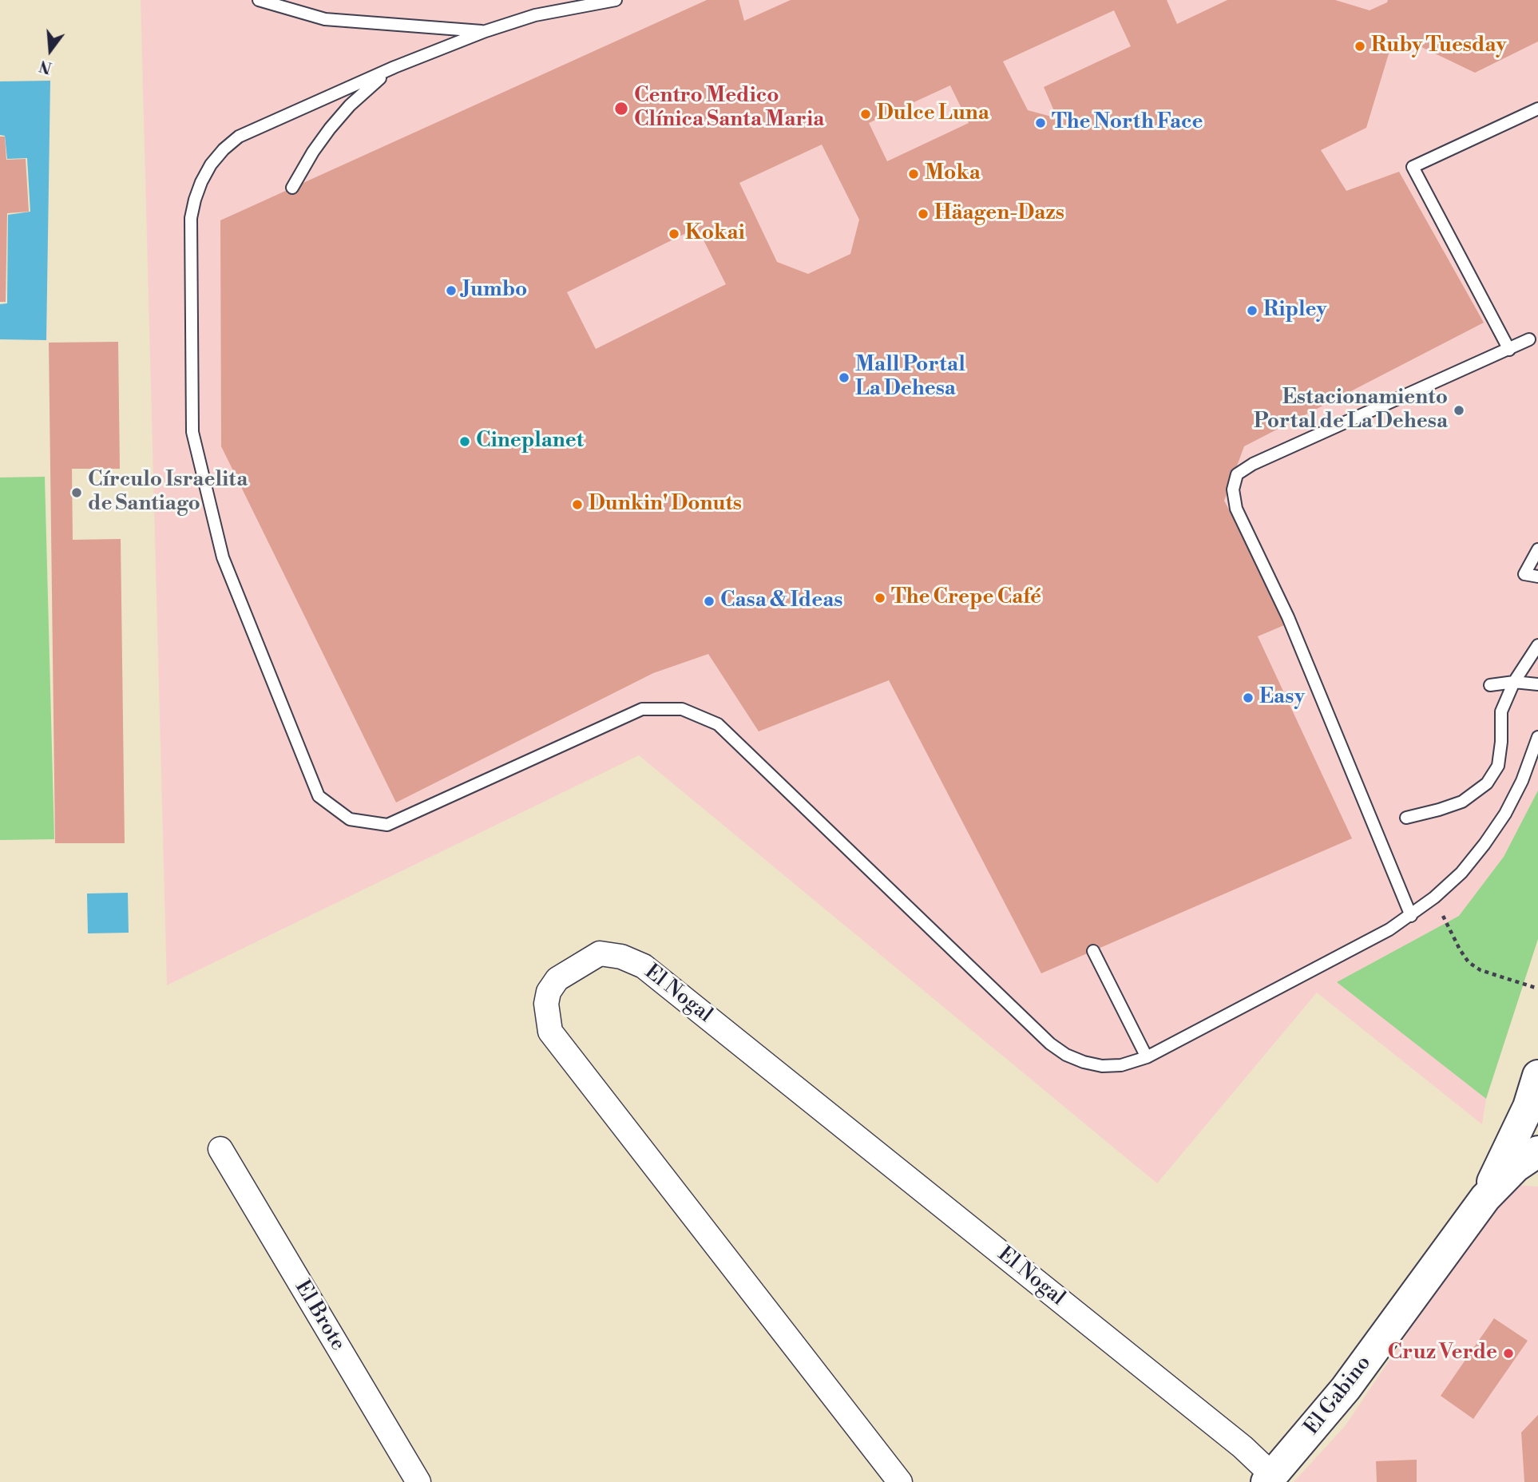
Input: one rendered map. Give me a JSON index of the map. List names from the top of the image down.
{
  "streets": {
    "main road": ["El Gabino"],
    "street": ["El Nogal", "El Brote"]
  },
  "crossings": [
    ["El Nogal", "El Gabino"]
  ],
  "places": [
    "Ruby Tuesday",
    "Centro Medico Clínica Santa Maria",
    "Dulce Luna",
    "The North Face",
    "Moka",
    "Häagen-Dazs",
    "Kokai",
    "Jumbo",
    "Ripley",
    "Mall Portal La Dehesa",
    "Estacionamiento Portal de La Dehesa",
    "Cineplanet",
    "Círculo Israelita de Santiago",
    "Dunkin' Donuts",
    "The Crepe Café",
    "Casa & Ideas",
    "Easy",
    "Cruz Verde"
  ],
  "north": "bottom"
}
